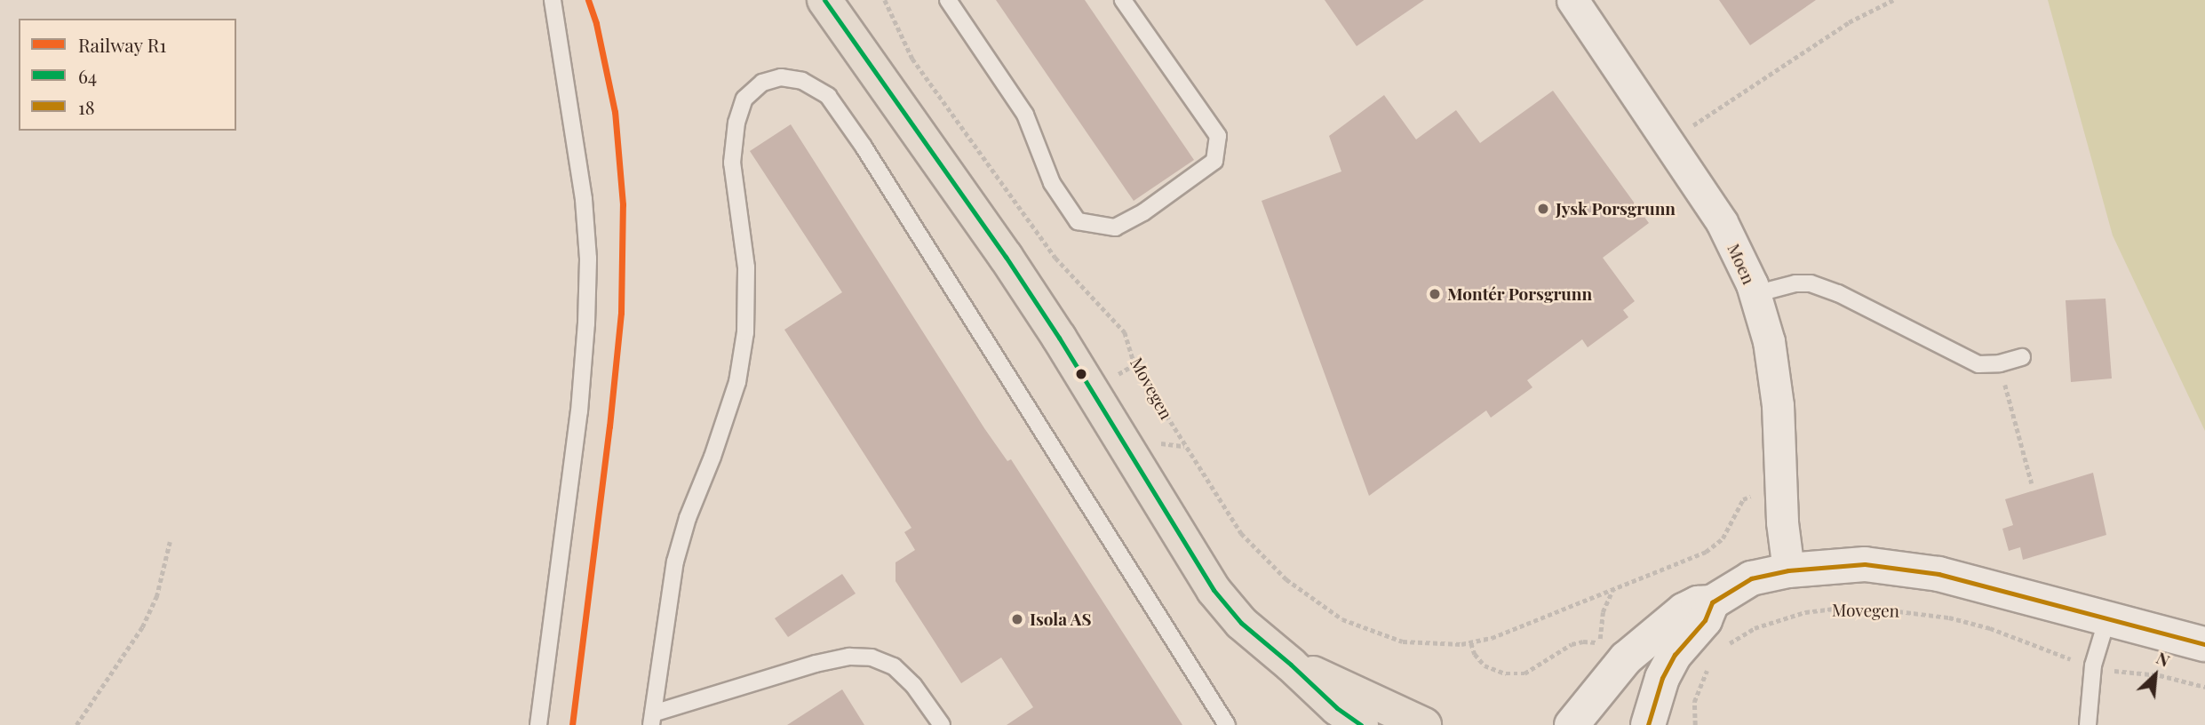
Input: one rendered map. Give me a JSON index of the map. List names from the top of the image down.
{
  "streets": {
    "street": ["Moen"],
    "path": ["Movegen"]
  },
  "places": ["Jysk Porsgrunn", "Montér Porsgrunn", "Isola AS"],
  "lines": ["rail line R1", "transit line 64", "transit line 18"],
  "legend": ["Railway R1", "64", "18"],
  "north": "top right"
}
